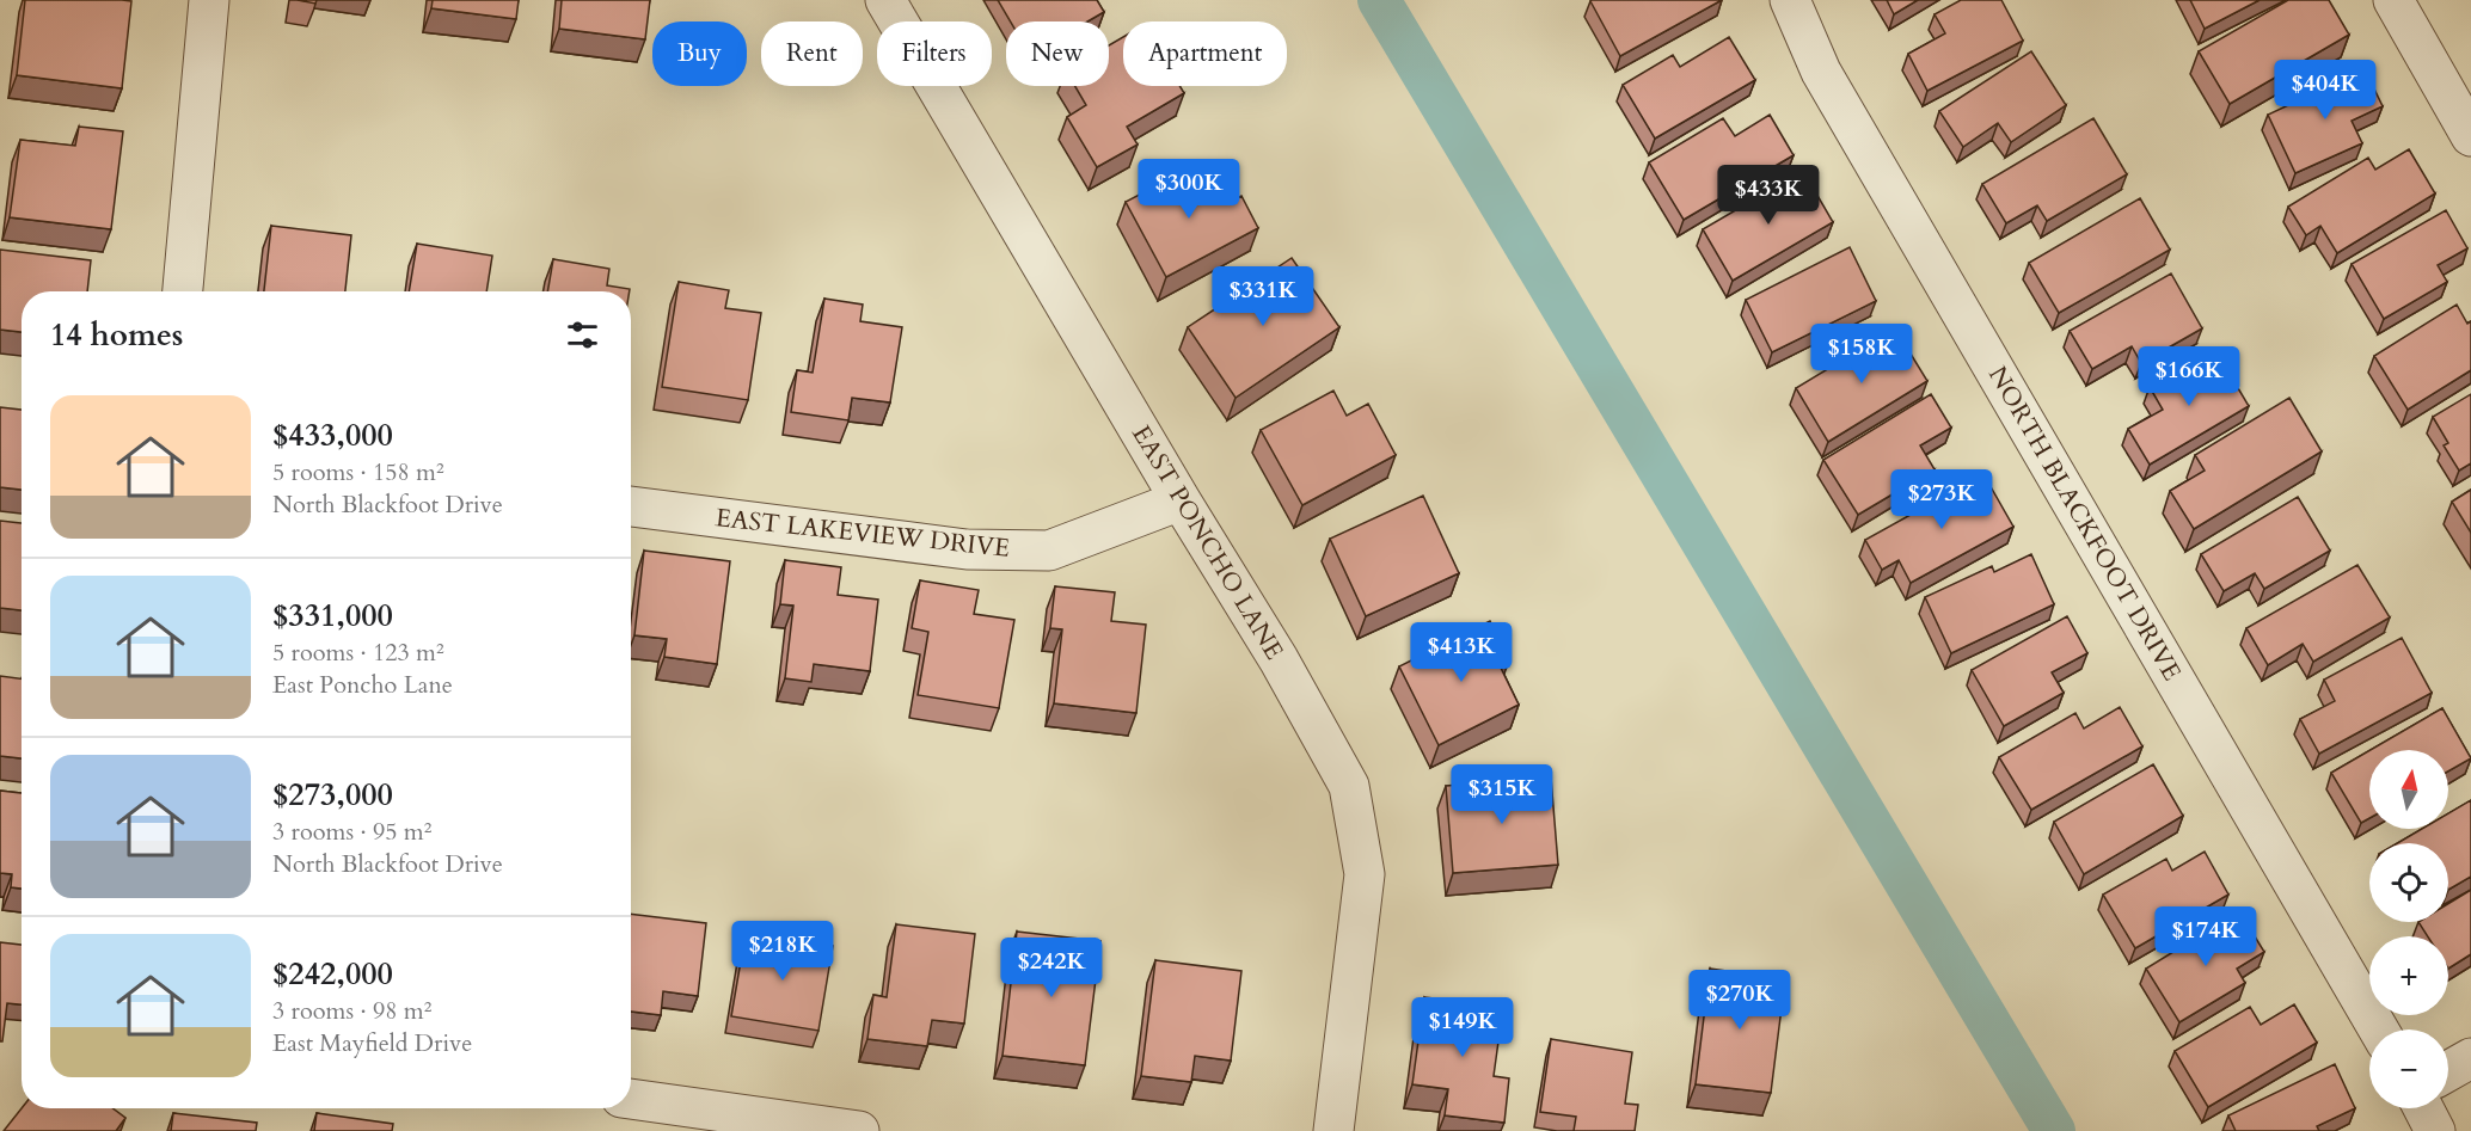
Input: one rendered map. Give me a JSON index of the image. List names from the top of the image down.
{
  "streets": {
    "street": ["NORTH BLACKFOOT DRIVE", "EAST LAKEVIEW DRIVE", "EAST PONCHO LANE"]
  },
  "crossings": [
    ["EAST LAKEVIEW DRIVE", "EAST PONCHO LANE"]
  ],
  "north": "top",
  "page": {
    "chip": [
      "Buy",
      "Rent",
      "Filters",
      "New",
      "Apartment"
    ],
    "price": [
      "$404K",
      "$300K",
      "$433K",
      "$331K",
      "$158K",
      "$166K",
      "$273K",
      "$413K",
      "$315K",
      "$174K",
      "$218K",
      "$242K",
      "$270K",
      "$149K"
    ],
    "heading": "14 homes",
    "list": [
      {
        "name": "$433,000",
        "note": "5 rooms · 158 m² · North Blackfoot Drive"
      },
      {
        "name": "$331,000",
        "note": "5 rooms · 123 m² · East Poncho Lane"
      },
      {
        "name": "$273,000",
        "note": "3 rooms · 95 m² · North Blackfoot Drive"
      },
      {
        "name": "$242,000",
        "note": "3 rooms · 98 m² · East Mayfield Drive"
      }
    ],
    "map_buttons": ["+", "−"]
  }
}
